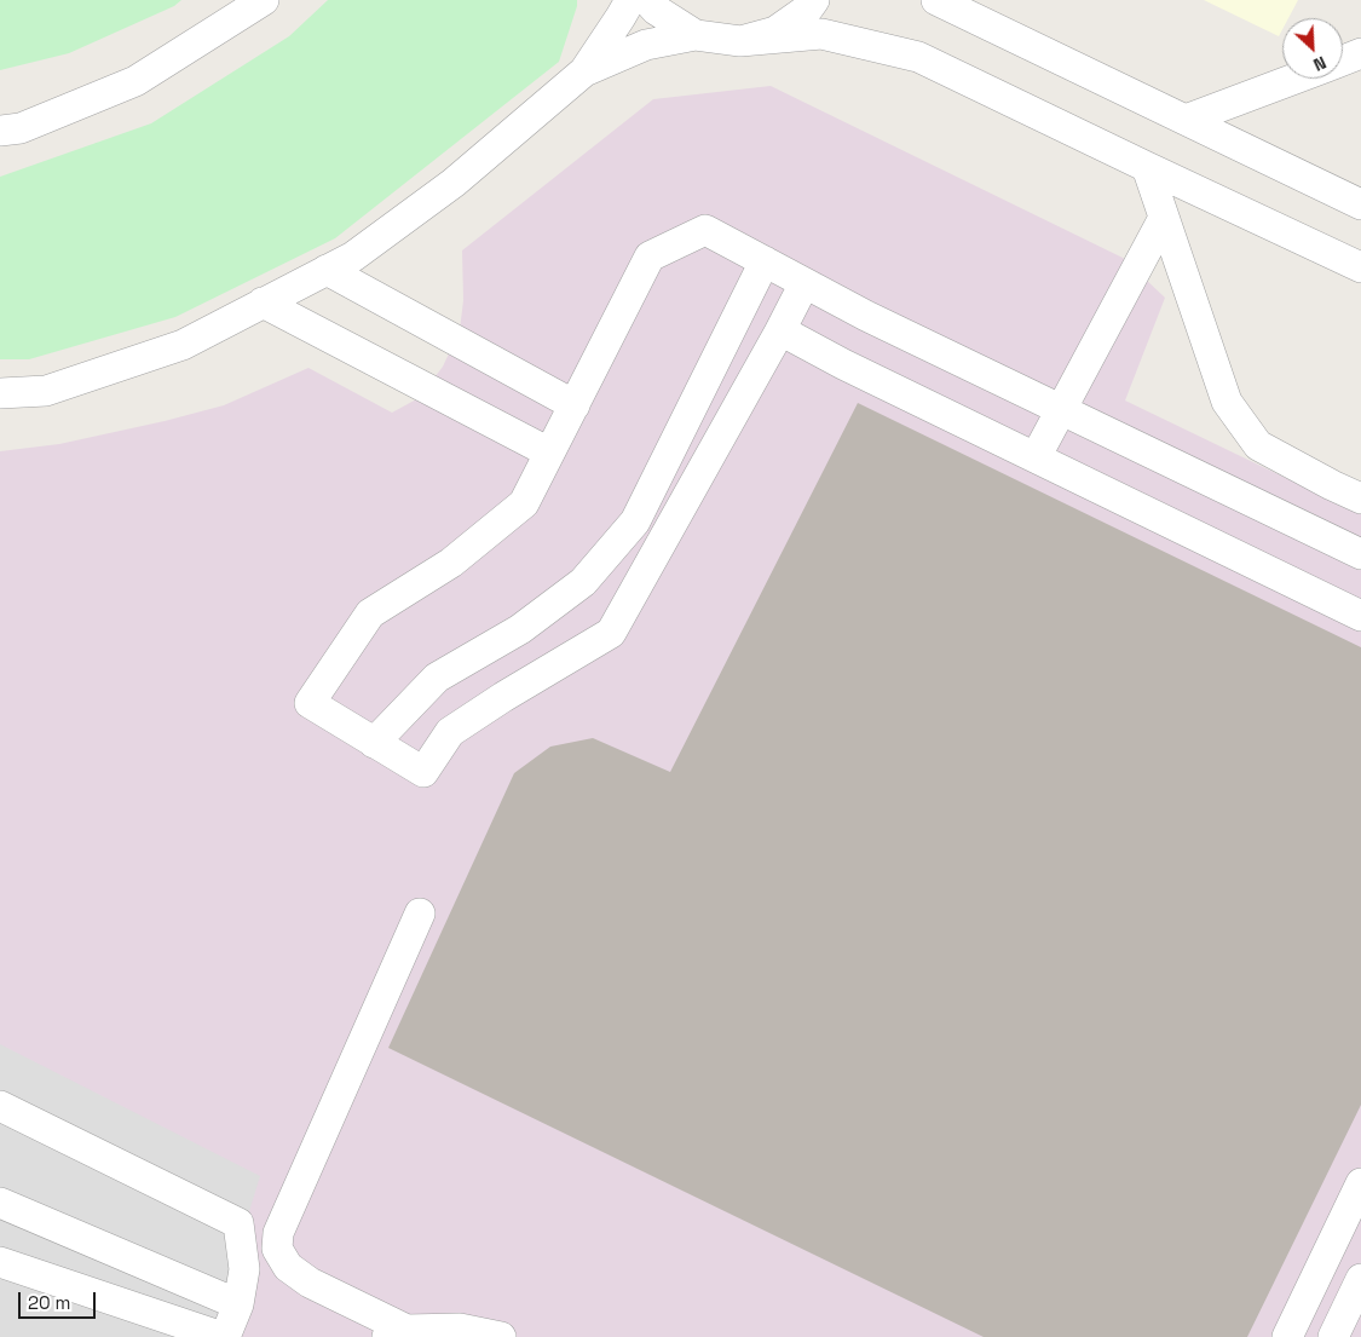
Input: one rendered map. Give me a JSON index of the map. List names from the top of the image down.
{
  "scale_bar": "20 m",
  "north": "bottom right"
}
